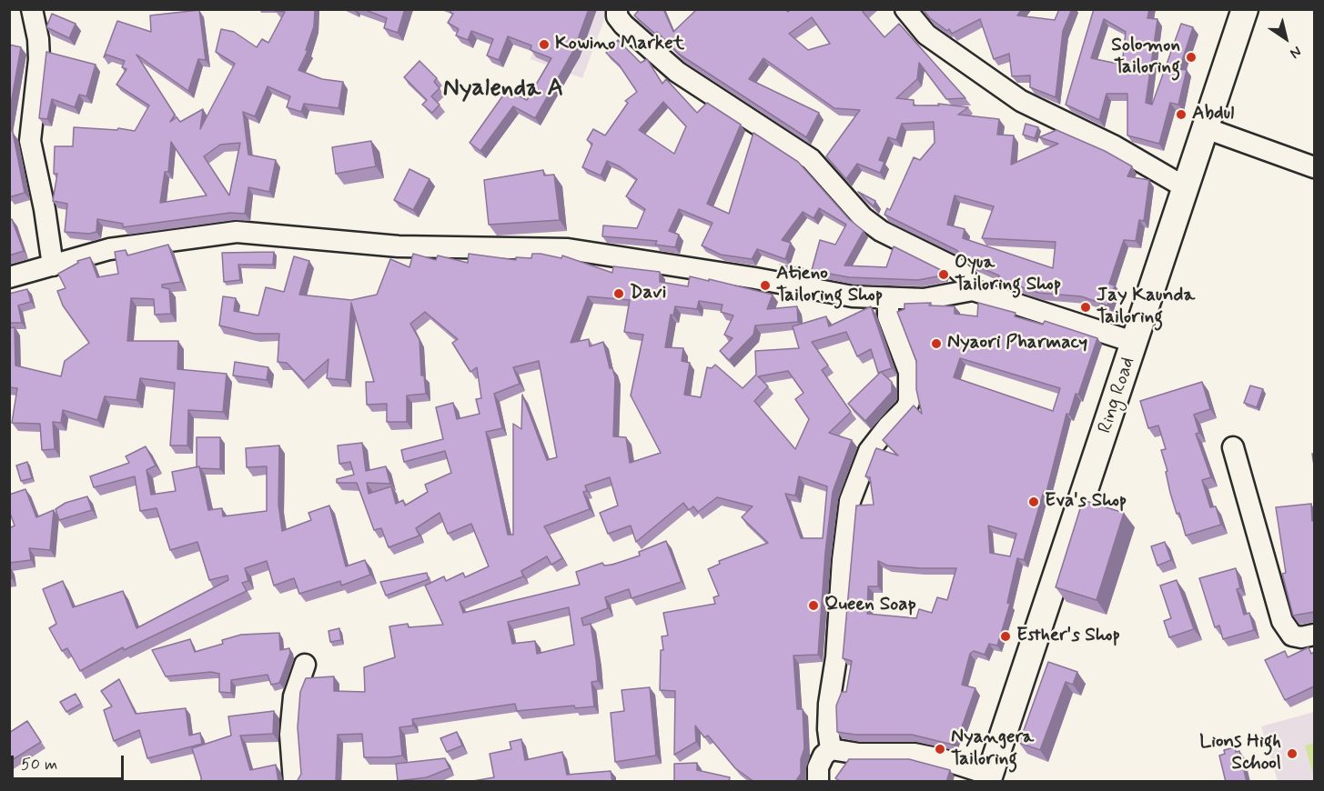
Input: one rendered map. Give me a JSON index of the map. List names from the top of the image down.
{
  "streets": {
    "main road": ["Ring Road"]
  },
  "districts": ["Nyalenda A"],
  "places": [
    "Kowino Market",
    "Solomon Tailoring",
    "Abdul",
    "Oyua Tailoring Shop",
    "Atieno Tailoring Shop",
    "Davi",
    "Jay Kaunda Tailoring",
    "Nyaori Pharmacy",
    "Eva's Shop",
    "Queen Soap",
    "Esther's Shop",
    "Nyangera Tailoring",
    "Lions High School"
  ],
  "scale_bar": "50 m",
  "north": "bottom right"
}
